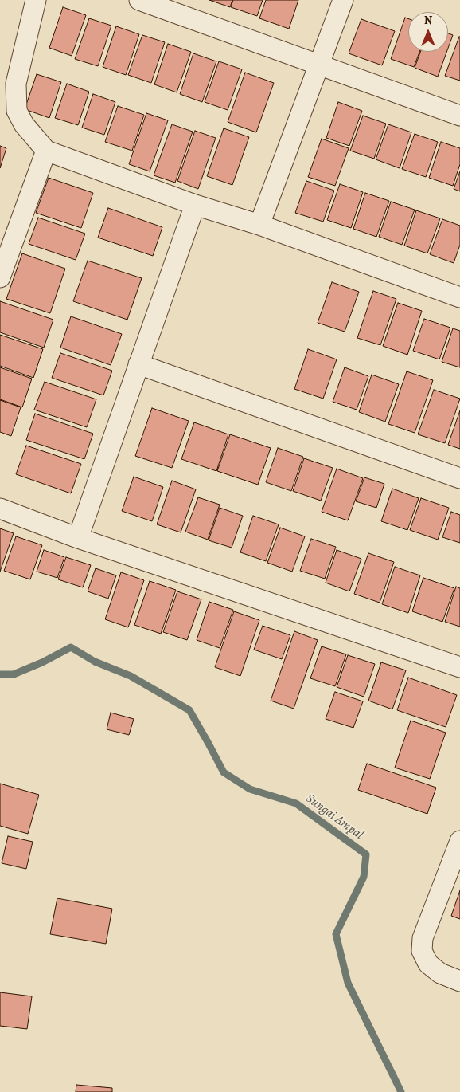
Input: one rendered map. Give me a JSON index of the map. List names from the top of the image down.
{
  "water": ["Sungai Ampal"],
  "north": "top"
}
